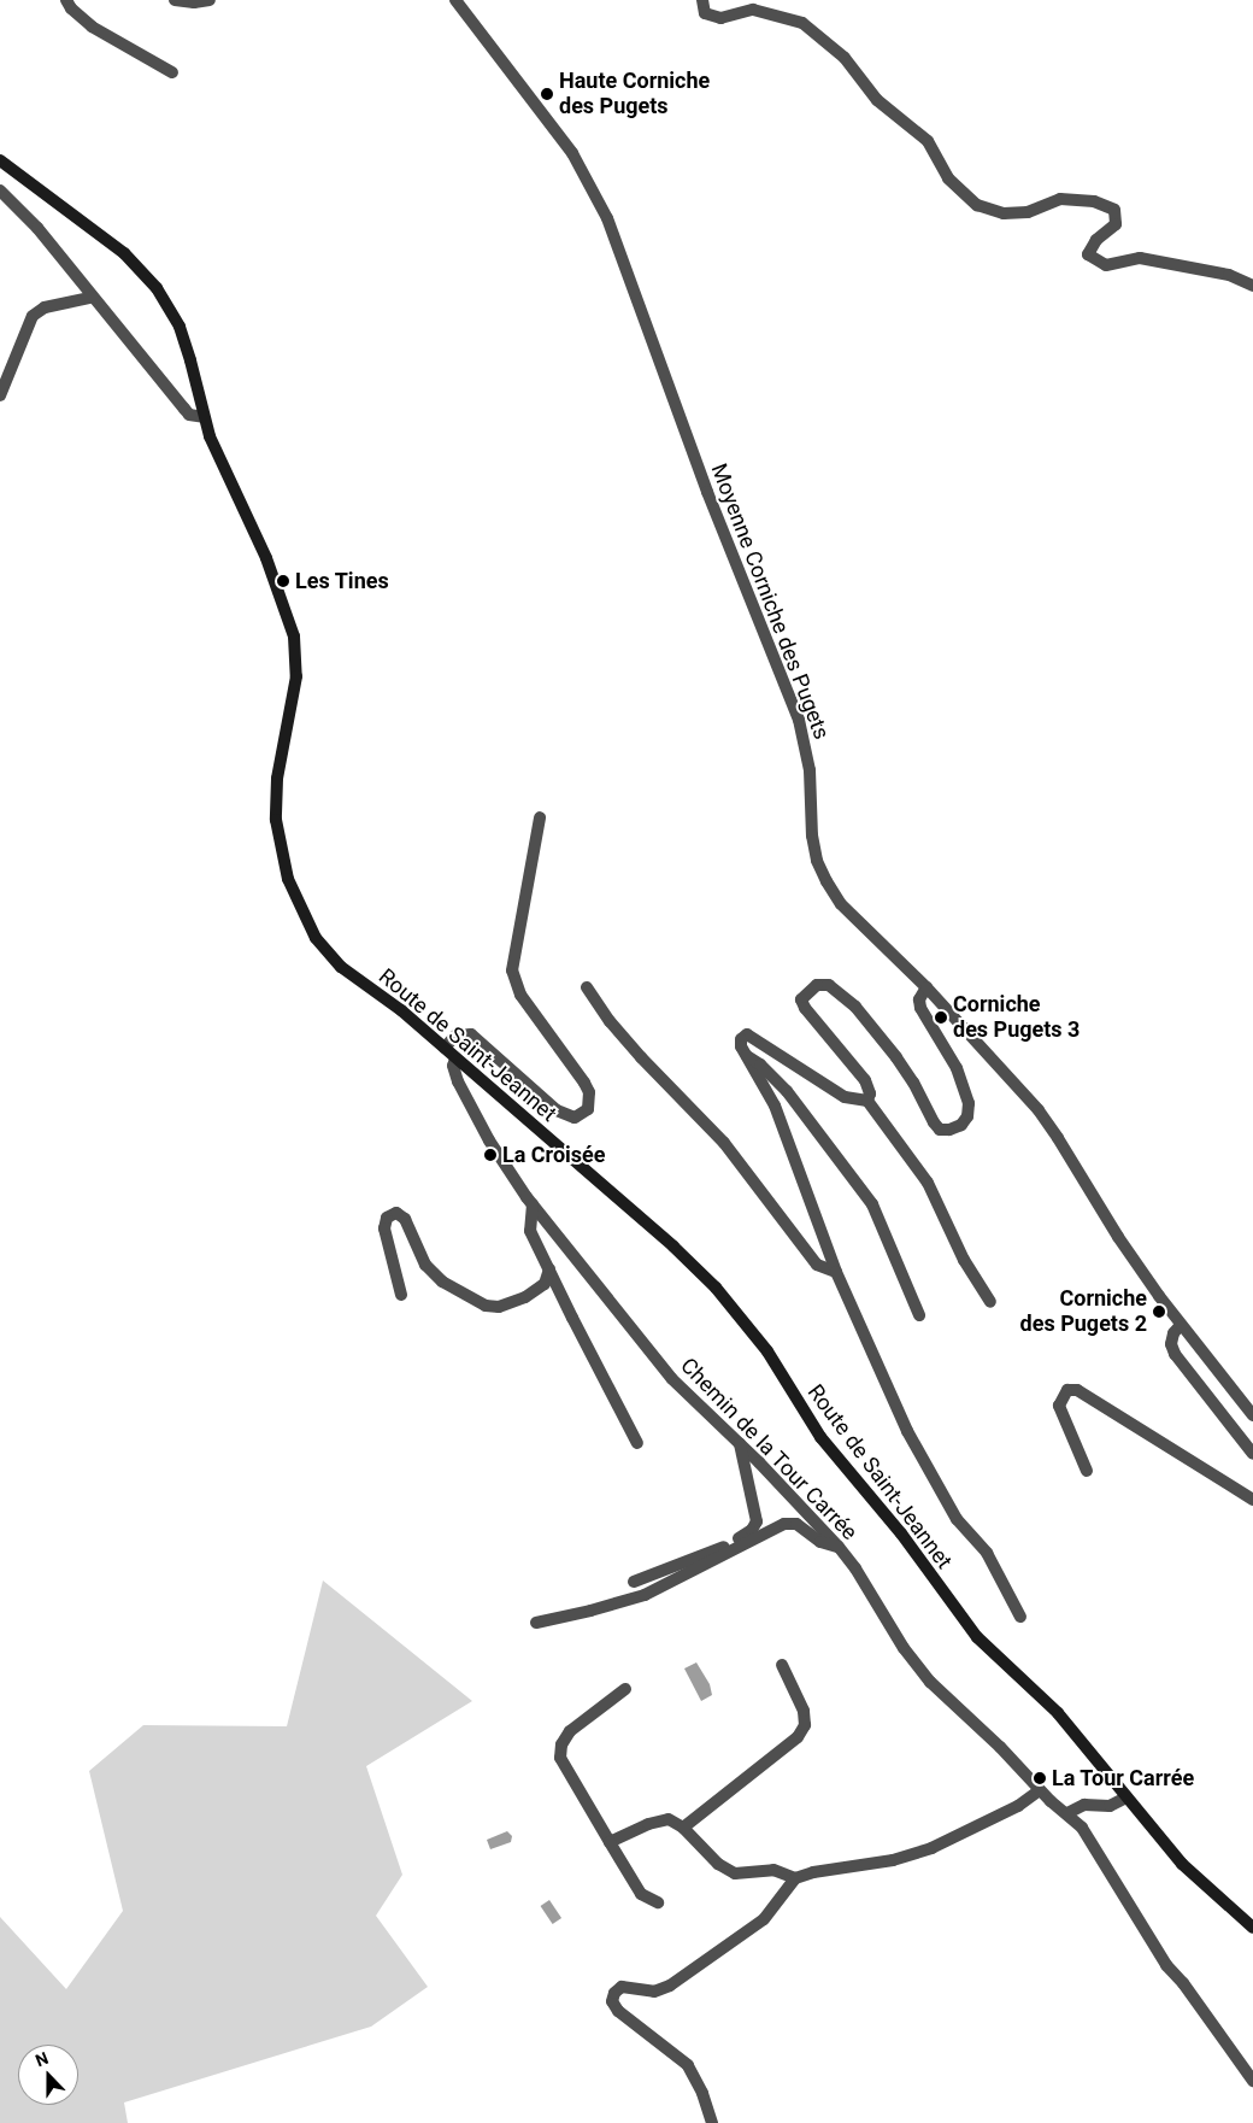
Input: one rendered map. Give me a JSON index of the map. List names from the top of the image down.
{
  "streets": {
    "main road": ["Route de Saint-Jeannet"],
    "street": ["Moyenne Corniche des Pugets", "Chemin de la Tour Carrée"]
  },
  "crossings": [
    ["Route de Saint-Jeannet", "Chemin de la Tour Carrée"]
  ],
  "places": [
    "Haute Corniche des Pugets",
    "Les Tines",
    "Corniche des Pugets 3",
    "La Croisée",
    "Corniche des Pugets 2",
    "La Tour Carrée"
  ],
  "north": "top"
}
